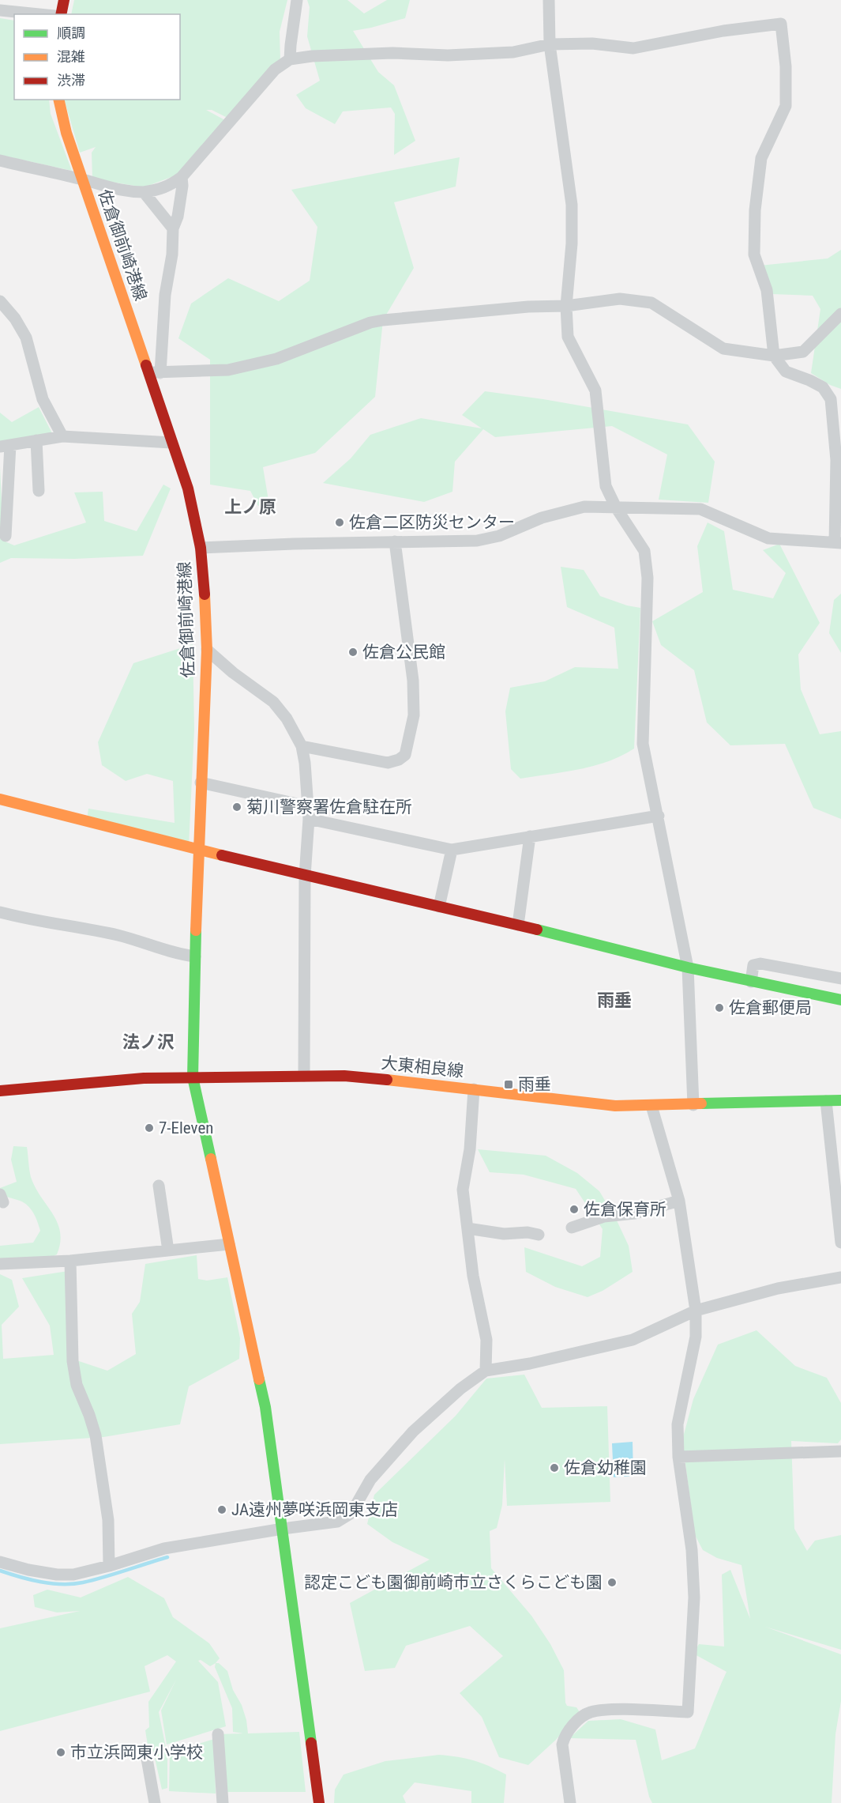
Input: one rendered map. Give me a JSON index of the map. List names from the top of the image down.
{
  "streets": {
    "main road": ["佐倉御前崎港線", "大東相良線"]
  },
  "crossings": [
    ["佐倉御前崎港線", "大東相良線"]
  ],
  "districts": ["上ノ原", "雨垂", "法ノ沢"],
  "places": {
    "other": [
      "佐倉二区防災センター",
      "佐倉公民館",
      "菊川警察署佐倉駐在所",
      "佐倉郵便局",
      "7-Eleven",
      "佐倉保育所",
      "佐倉幼稚園",
      "JA遠州夢咲浜岡東支店",
      "認定こども園御前崎市立さくらこども園",
      "市立浜岡東小学校"
    ],
    "transit": ["雨垂"]
  },
  "legend": ["順調", "混雑", "渋滞"]
}
